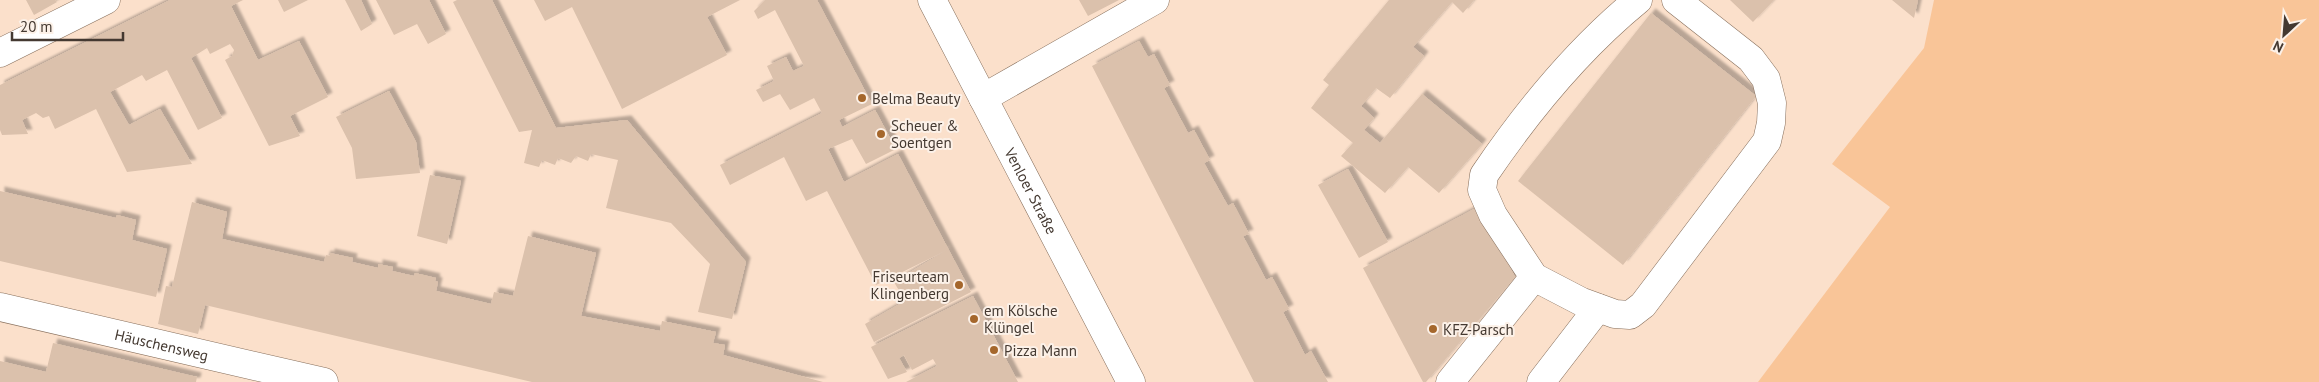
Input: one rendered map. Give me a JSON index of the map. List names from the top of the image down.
{
  "streets": {
    "street": ["Venloer Straße", "Häuschensweg"]
  },
  "places": [
    "Belma Beauty",
    "Scheuer & Soentgen",
    "Friseurteam Klingenberg",
    "em Kölsche Klüngel",
    "KFZ-Parsch",
    "Pizza Mann"
  ],
  "scale_bar": "20 m",
  "north": "bottom left"
}
